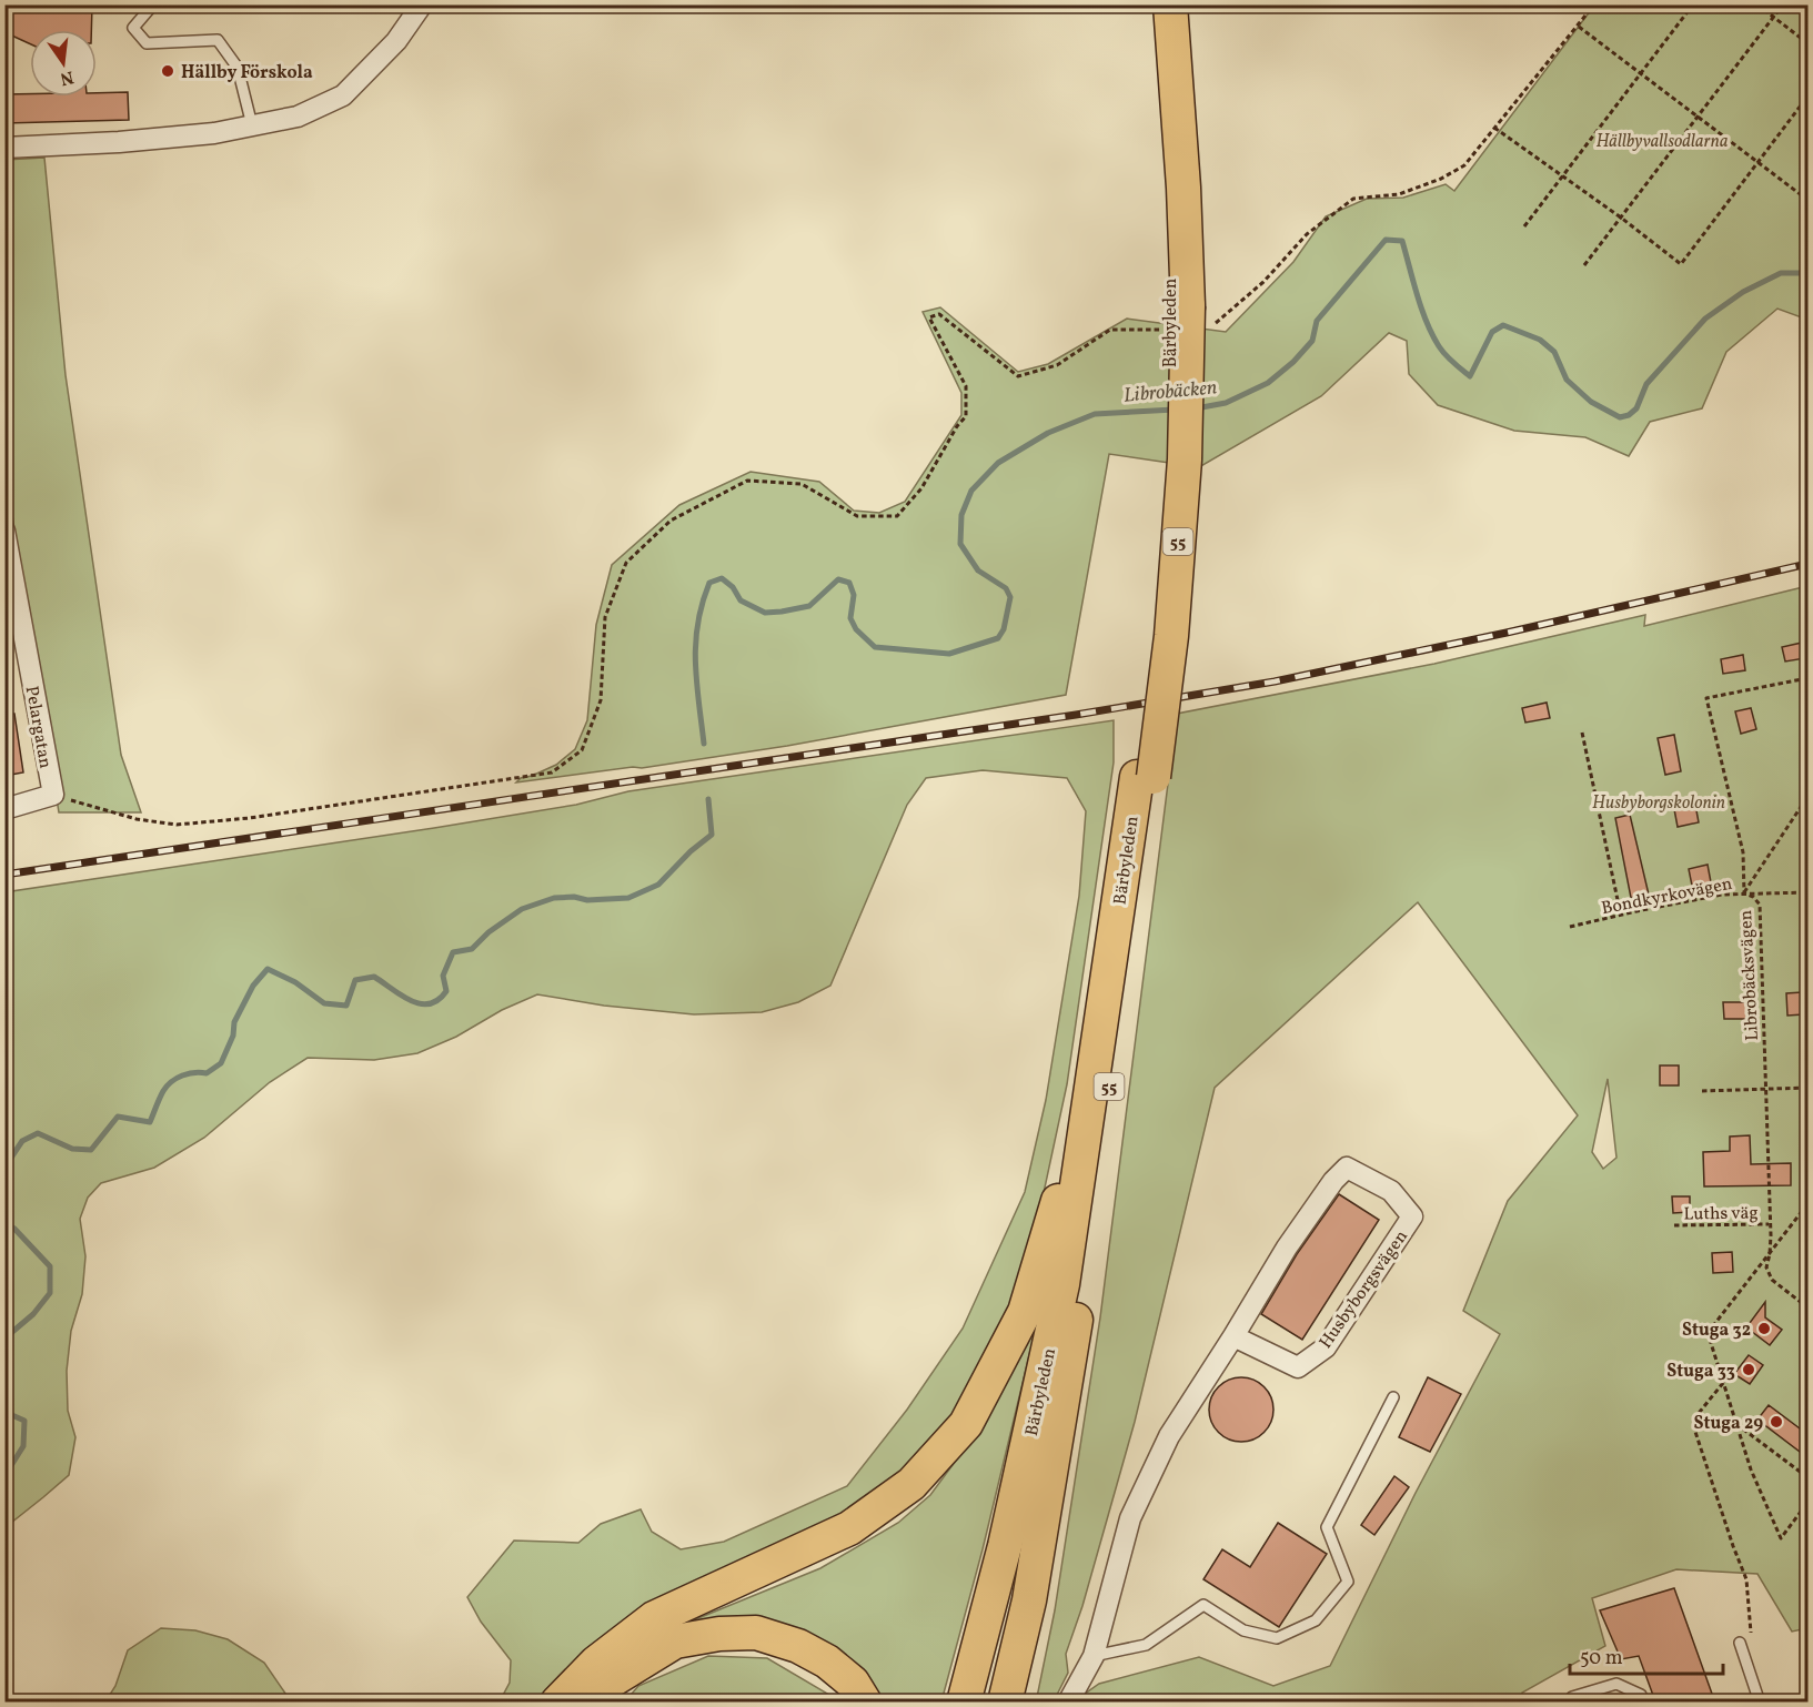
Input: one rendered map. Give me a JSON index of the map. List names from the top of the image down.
{
  "streets": {
    "main road": ["Bärbyleden", "55"],
    "street": ["Pelargatan", "Husbyborgsvägen"],
    "path": ["Bondkyrkovägen", "Librobäcksvägen", "Luths väg"]
  },
  "crossings": [
    ["Bondkyrkovägen", "Librobäcksvägen"],
    ["Librobäcksvägen", "Luths väg"]
  ],
  "water": ["Librobäcken"],
  "parks": ["Hällbyvallsodlarna", "Husbyborgskolonin"],
  "places": [
    "Hällby Förskola",
    "Stuga 32",
    "Stuga 33",
    "Stuga 29"
  ],
  "scale_bar": "50 m",
  "north": "bottom"
}
